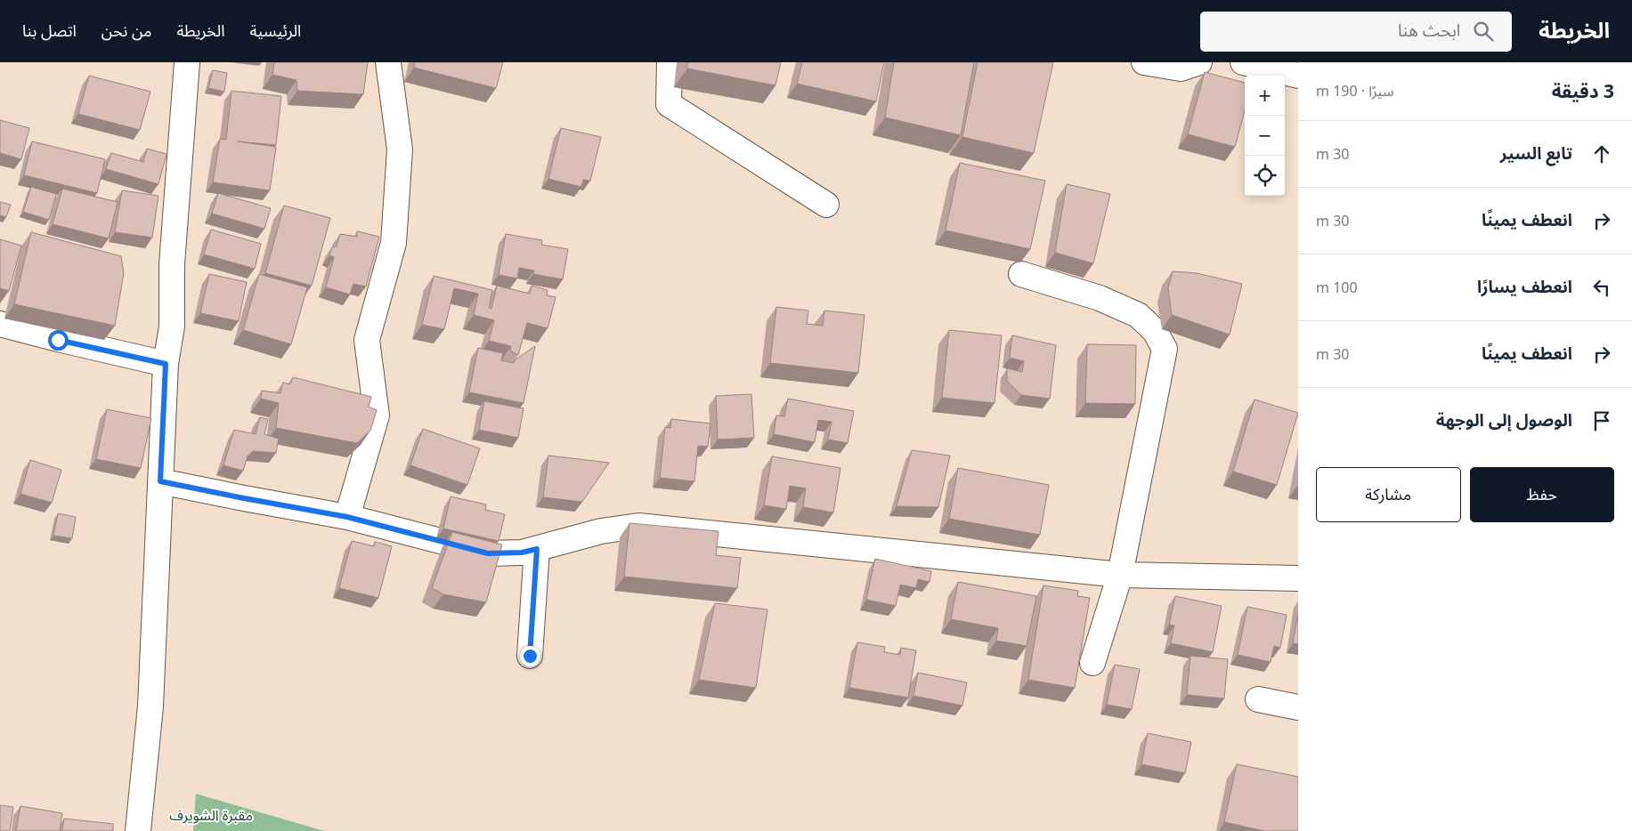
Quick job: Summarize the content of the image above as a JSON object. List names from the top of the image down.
{
  "parks": ["مقبرة الشويرف"],
  "page": {
    "header": "الخريطة",
    "search": "ابحث هنا",
    "nav": [
      "الرئيسية",
      "الخريطة",
      "من نحن",
      "اتصل بنا"
    ],
    "heading": ["3 دقيقة", "سيرًا · 190 m"],
    "map_buttons": ["+", "−"],
    "list": [
      ["تابع السير", "30 m"],
      ["انعطف يمينًا", "30 m"],
      ["انعطف يسارًا", "100 m"],
      ["انعطف يمينًا", "30 m"],
      "الوصول إلى الوجهة"
    ],
    "buttons": ["حفظ", "مشاركة"]
  }
}
